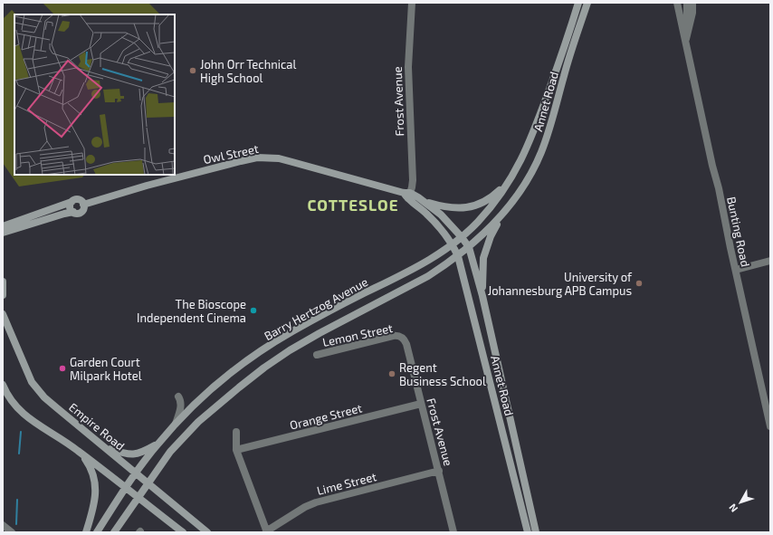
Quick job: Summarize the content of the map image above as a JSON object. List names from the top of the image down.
{
  "streets": {
    "main road": [
      "Annet Road",
      "Owl Street",
      "Barry Hertzog Avenue",
      "Empire Road"
    ],
    "street": [
      "Frost Avenue",
      "Bunting Road",
      "Lemon Street",
      "Orange Street",
      "Lime Street"
    ]
  },
  "crossings": [
    ["Frost Avenue", "Owl Street"],
    ["Frost Avenue", "Lemon Street"],
    ["Frost Avenue", "Orange Street"],
    ["Frost Avenue", "Lime Street"],
    ["Annet Road", "Owl Street"],
    ["Annet Road", "Barry Hertzog Avenue"],
    ["Owl Street", "Barry Hertzog Avenue"],
    ["Barry Hertzog Avenue", "Empire Road"]
  ],
  "districts": ["COTTESLOE"],
  "places": [
    "John Orr Technical High School",
    "University of Johannesburg APB Campus",
    "The Bioscope Independent Cinema",
    "Garden Court Milpark Hotel",
    "Regent Business School"
  ],
  "north": "bottom left"
}
